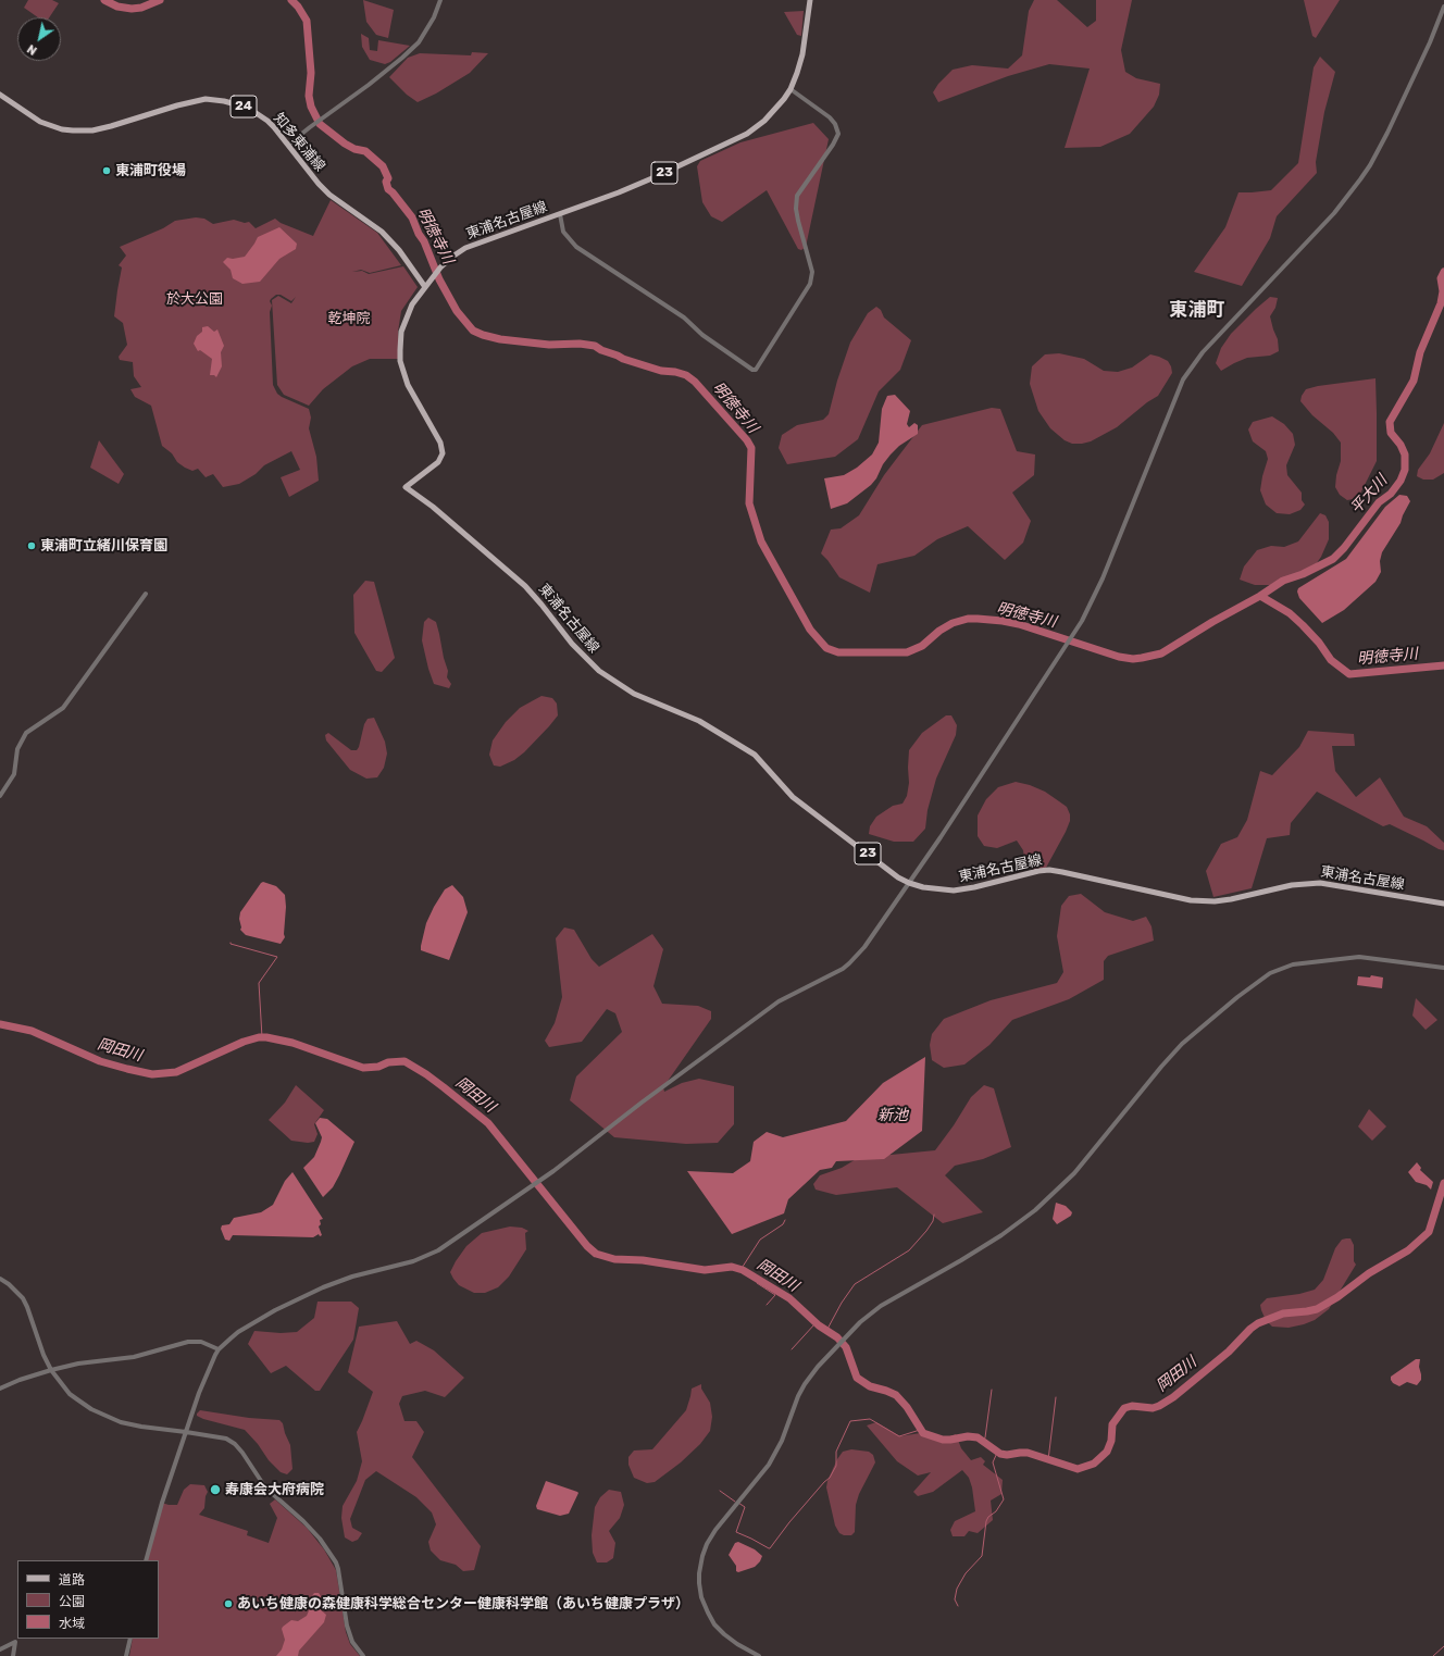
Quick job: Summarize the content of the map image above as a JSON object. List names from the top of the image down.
{
  "streets": {
    "main road": [
      "24",
      "知多東浦線",
      "23",
      "東浦名古屋線"
    ]
  },
  "crossings": [
    ["知多東浦線", "東浦名古屋線"]
  ],
  "districts": ["東浦町"],
  "water": [
    "明徳寺川",
    "平大川",
    "岡田川",
    "新池"
  ],
  "parks": ["於大公園", "乾坤院"],
  "places": [
    "東浦町役場",
    "東浦町立緒川保育園",
    "寿康会大府病院",
    "あいち健康の森健康科学総合センター健康科学館（あいち健康プラザ）"
  ],
  "legend": ["道路", "公園", "水域"],
  "north": "bottom left"
}
